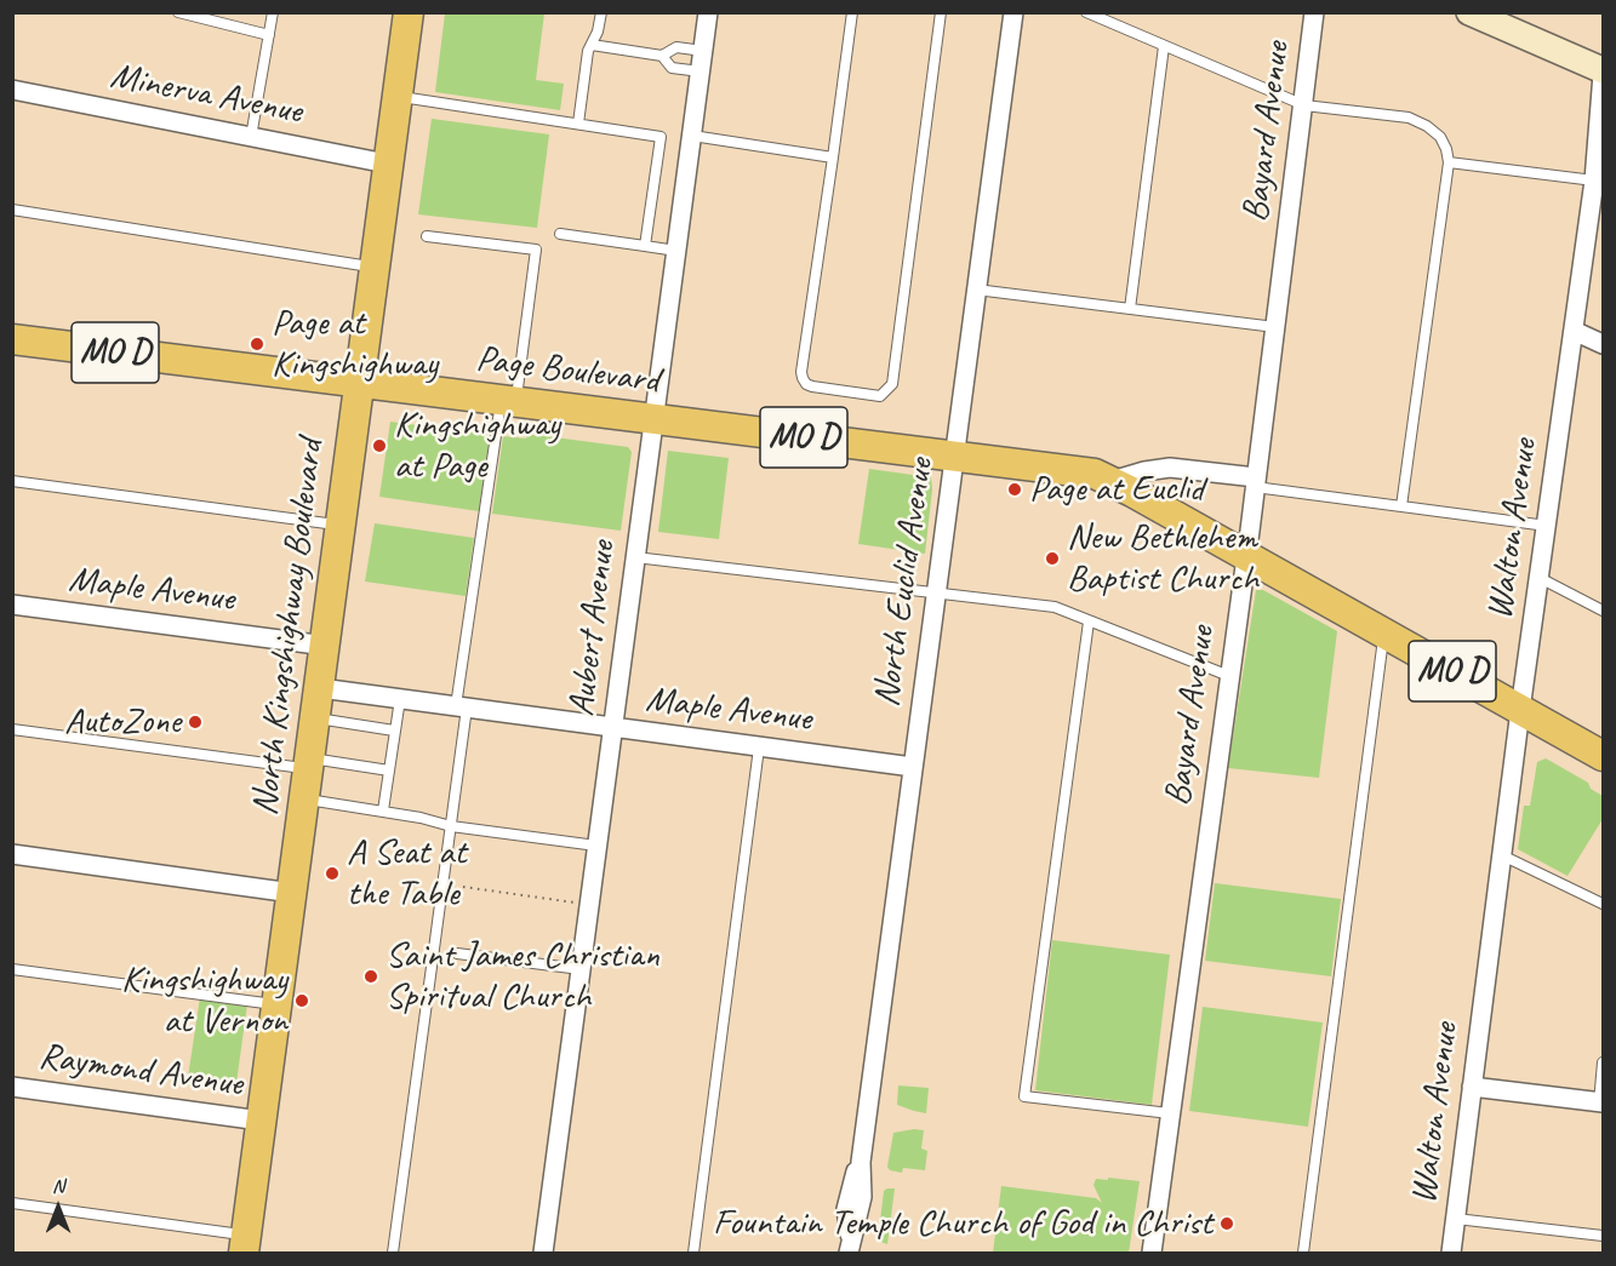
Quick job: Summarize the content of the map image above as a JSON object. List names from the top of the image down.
{
  "streets": {
    "main road": ["MO D", "Page Boulevard", "North Kingshighway Boulevard"],
    "street": [
      "Minerva Avenue",
      "Bayard Avenue",
      "Walton Avenue",
      "North Euclid Avenue",
      "Maple Avenue",
      "Aubert Avenue",
      "Raymond Avenue"
    ]
  },
  "crossings": [
    ["Minerva Avenue", "North Kingshighway Boulevard"],
    ["Bayard Avenue", "Page Boulevard"],
    ["Page Boulevard", "Walton Avenue"],
    ["Page Boulevard", "North Euclid Avenue"],
    ["Page Boulevard", "North Kingshighway Boulevard"],
    ["Page Boulevard", "Aubert Avenue"],
    ["North Euclid Avenue", "Maple Avenue"],
    ["Maple Avenue", "North Kingshighway Boulevard"],
    ["Maple Avenue", "Aubert Avenue"],
    ["North Kingshighway Boulevard", "Raymond Avenue"]
  ],
  "places": [
    "Page at Kingshighway",
    "Kingshighway at Page",
    "Page at Euclid",
    "New Bethlehem Baptist Church",
    "AutoZone",
    "A Seat at the Table",
    "Saint James Christian Spiritual Church",
    "Kingshighway at Vernon",
    "Fountain Temple Church of God in Christ"
  ],
  "north": "top"
}
